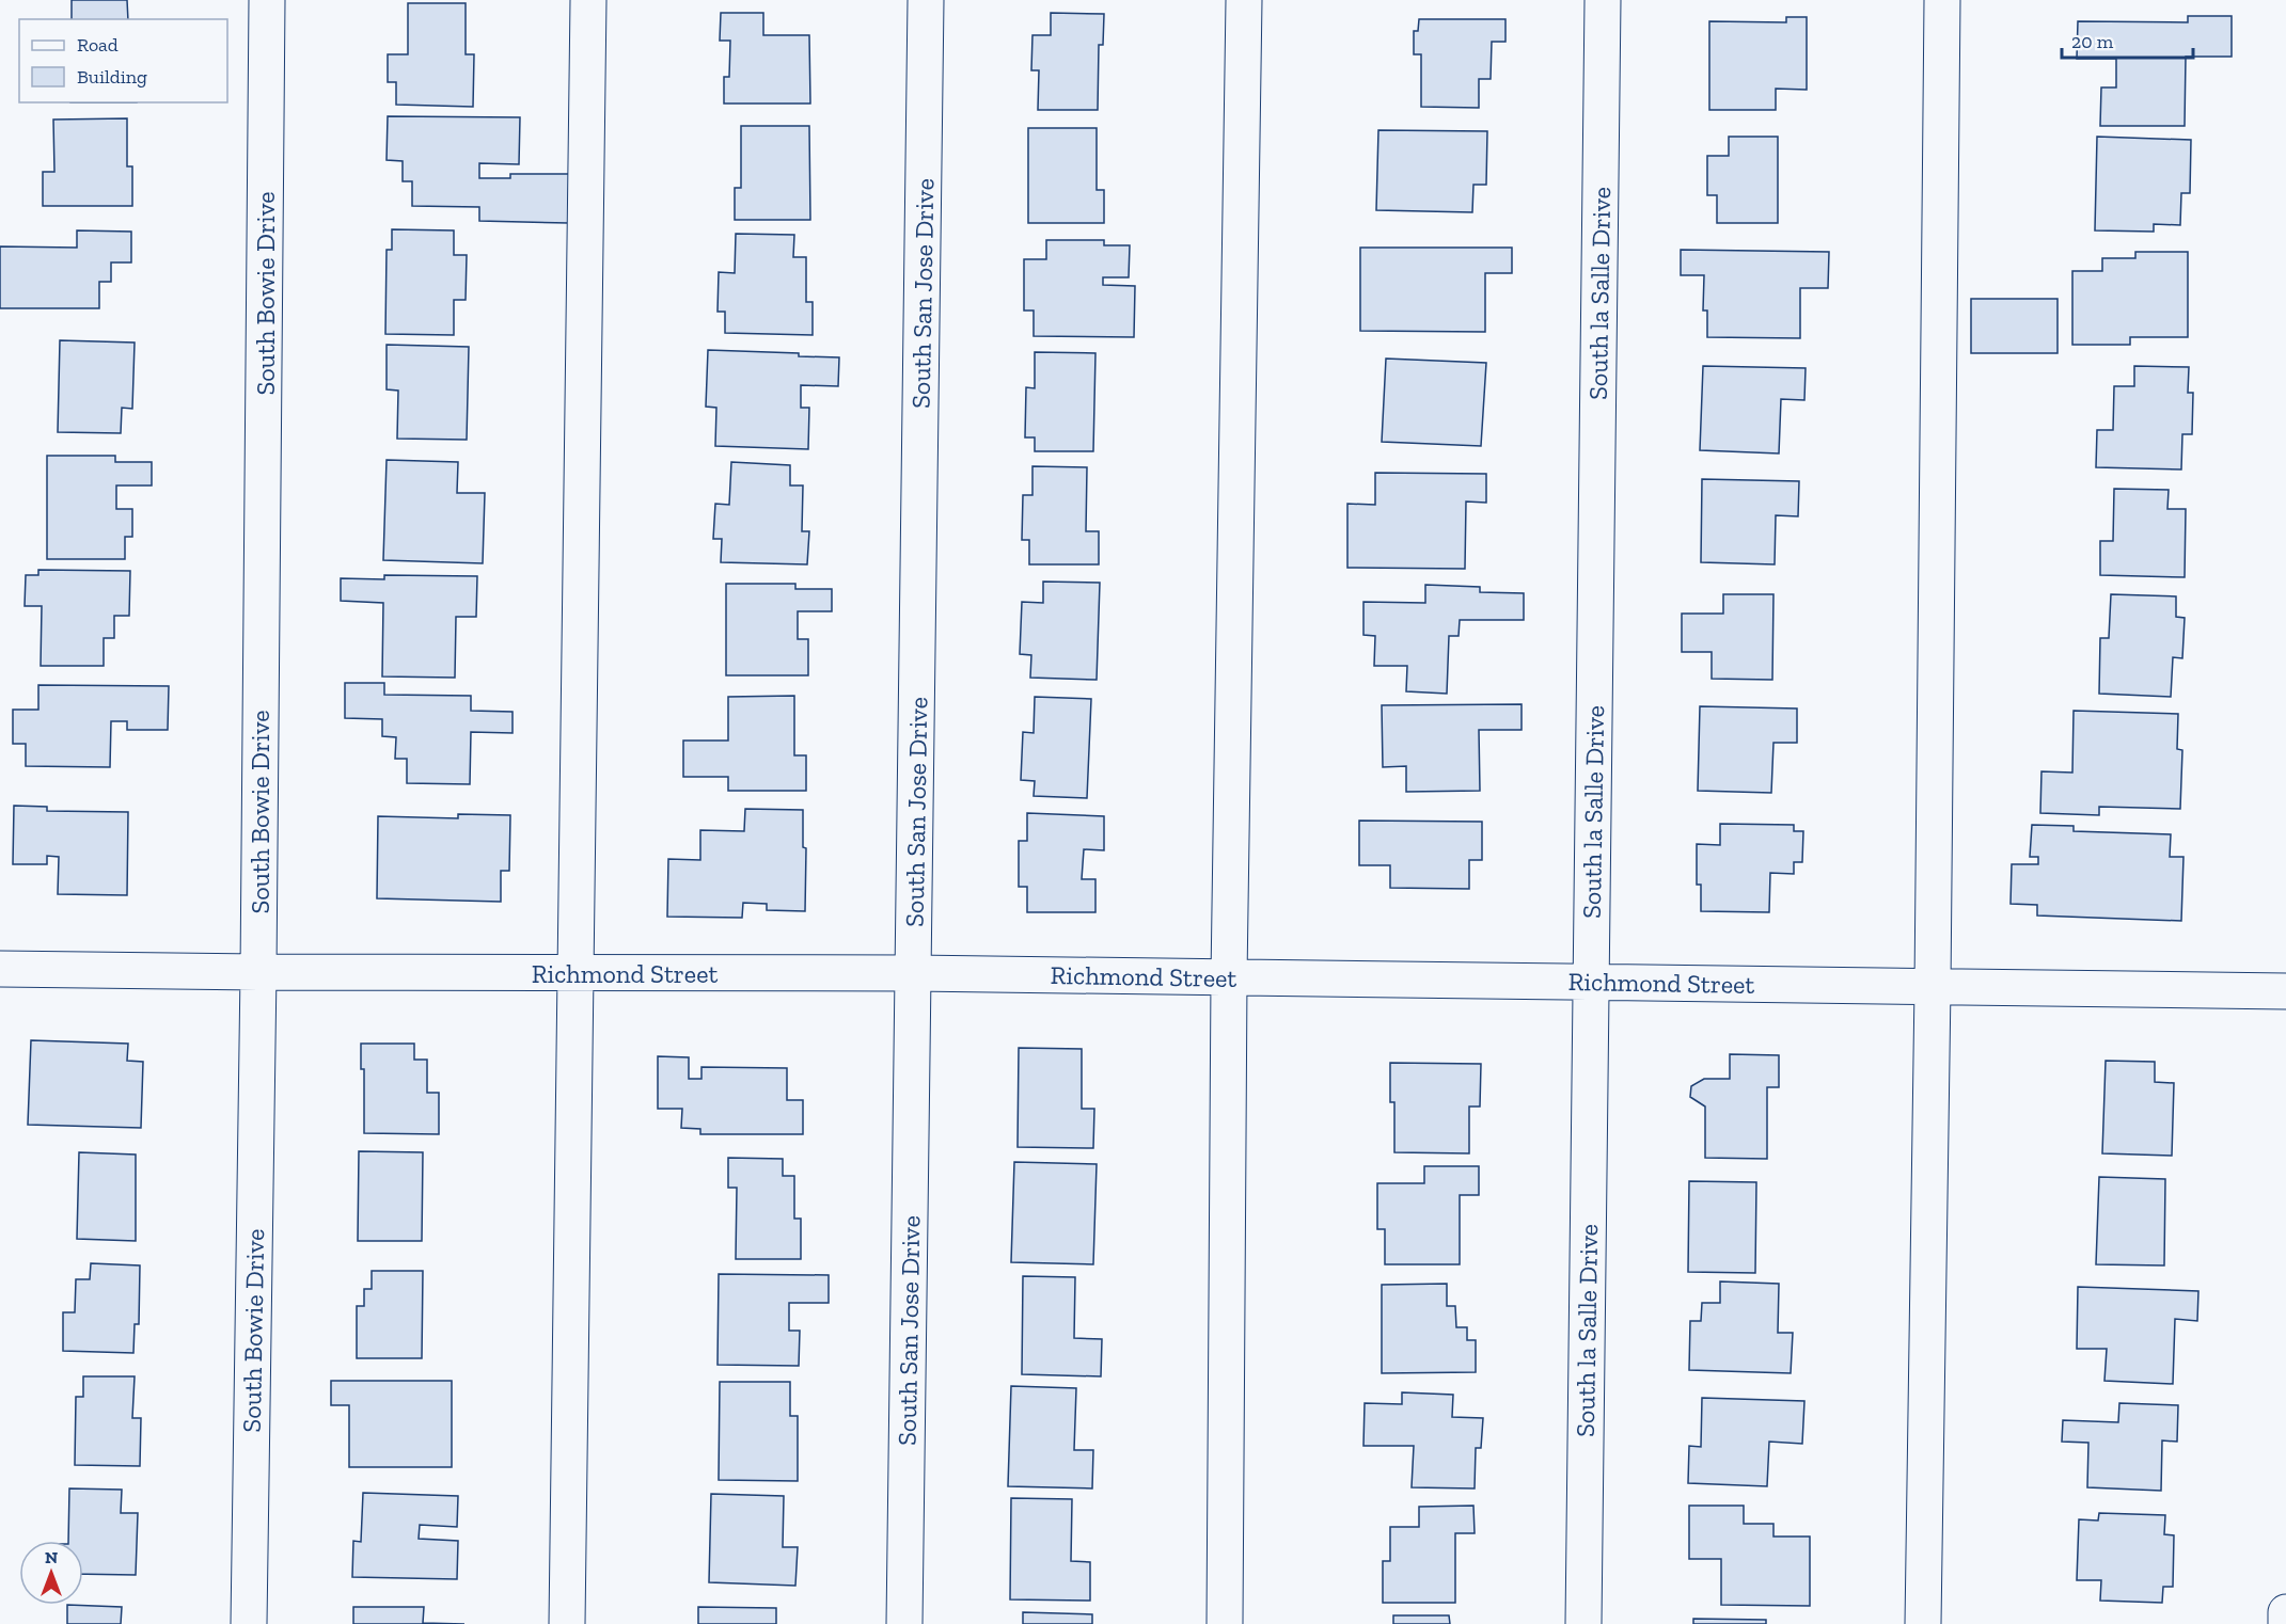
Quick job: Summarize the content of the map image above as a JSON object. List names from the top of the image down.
{
  "streets": {
    "street": [
      "South Bowie Drive",
      "South San Jose Drive",
      "South la Salle Drive",
      "Richmond Street"
    ]
  },
  "crossings": [
    ["South Bowie Drive", "Richmond Street"],
    ["South San Jose Drive", "Richmond Street"],
    ["South la Salle Drive", "Richmond Street"]
  ],
  "legend": ["Road", "Building"],
  "scale_bar": "20 m",
  "north": "top"
}
